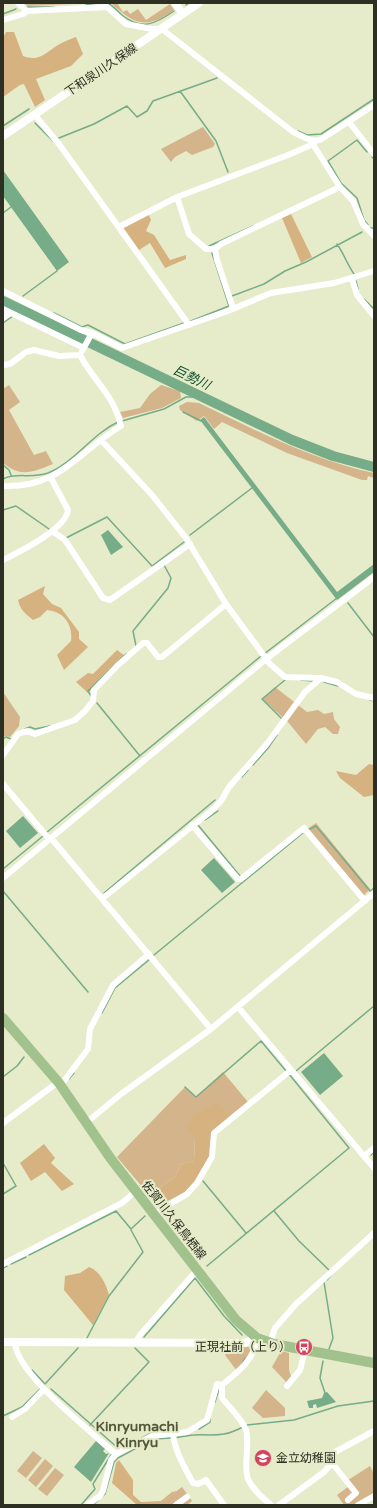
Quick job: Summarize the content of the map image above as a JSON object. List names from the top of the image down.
{
  "streets": {
    "main road": ["佐賀川久保鳥栖線"],
    "street": ["下和泉川久保線"]
  },
  "districts": ["Kinryumachi Kinryu"],
  "water": ["巨勢川"],
  "places": {
    "bus stop": ["正現社前（上り）"],
    "school or university": ["金立幼稚園"]
  }
}
